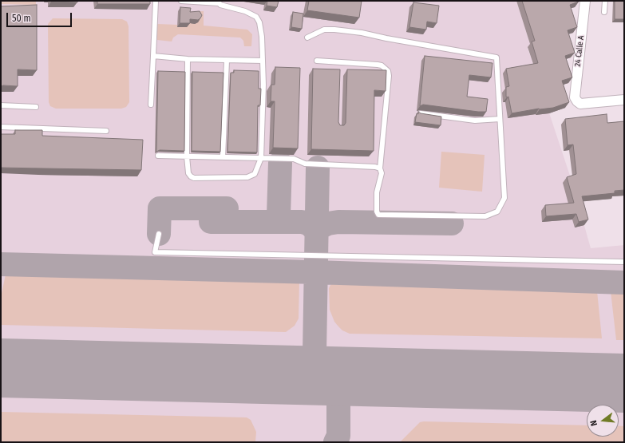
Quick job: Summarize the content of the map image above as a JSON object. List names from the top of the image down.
{
  "streets": {
    "street": ["24 Calle A"]
  },
  "scale_bar": "50 m",
  "north": "left"
}
